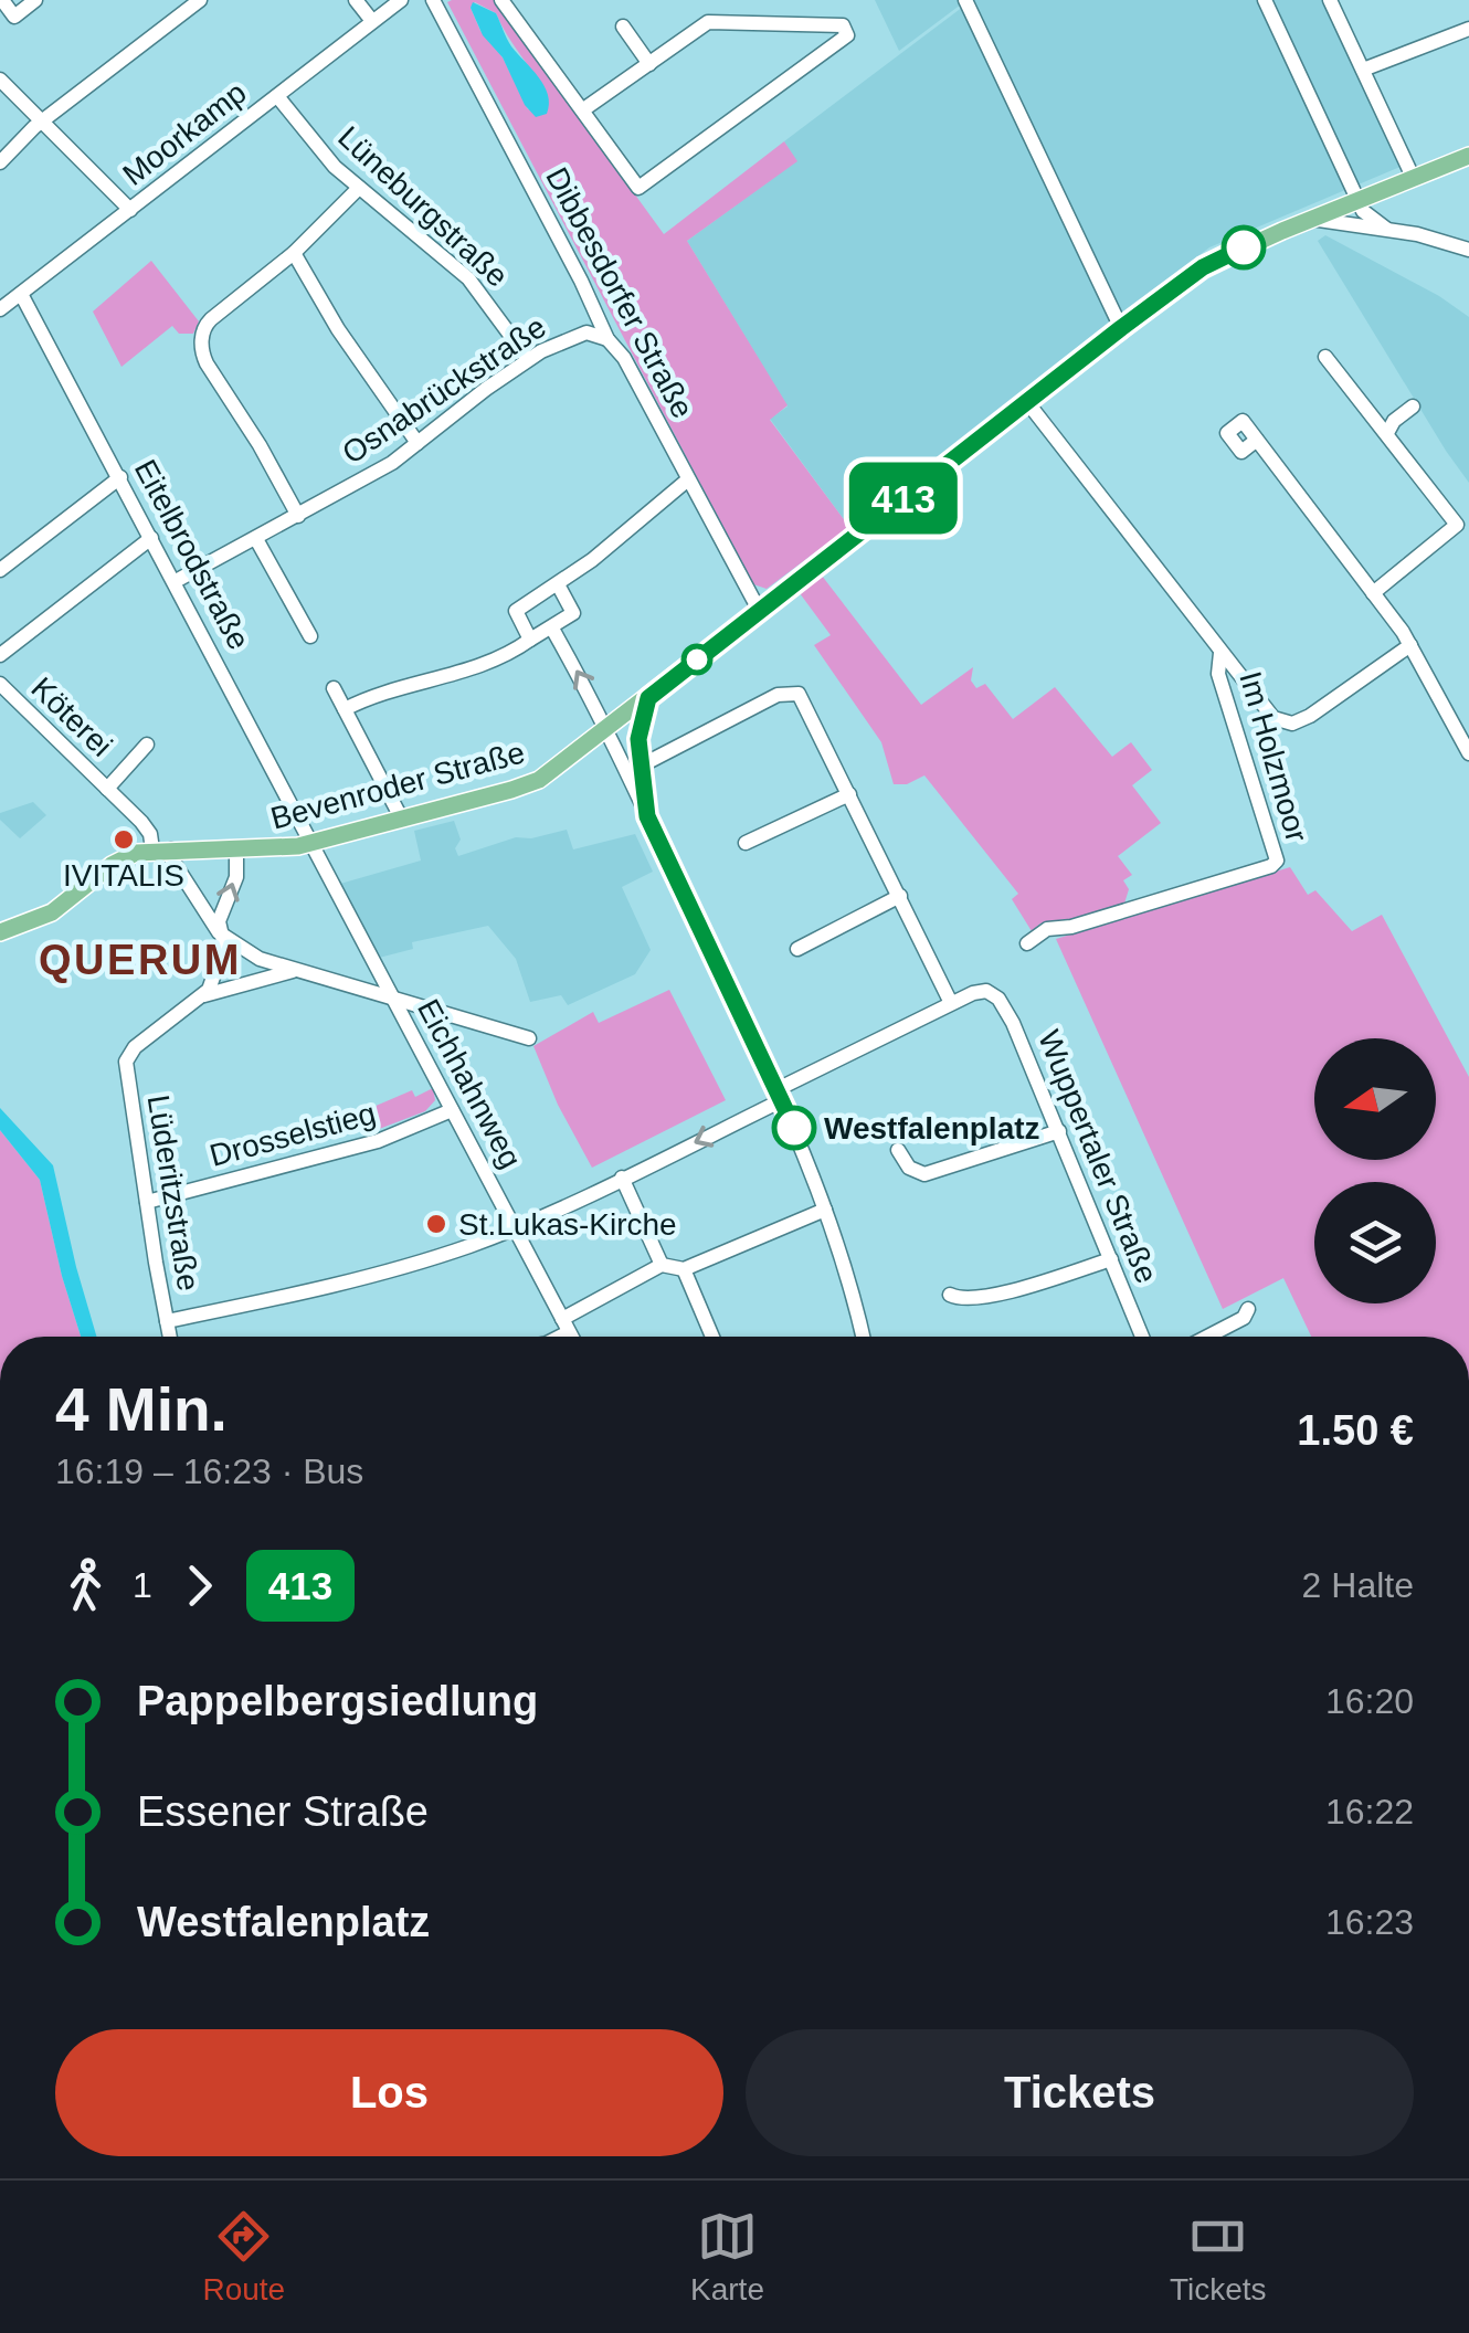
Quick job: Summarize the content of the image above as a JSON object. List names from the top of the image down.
{
  "streets": {
    "main road": ["Bevenroder Straße"],
    "street": [
      "Moorkamp",
      "Lüneburgstraße",
      "Dibbesdorfer Straße",
      "Osnabrückstraße",
      "Eitelbrodstraße",
      "Köterei",
      "Im Holzmoor",
      "Eichhahnweg",
      "Drosselstieg",
      "Wuppertaler Straße",
      "Lüderitzstraße"
    ]
  },
  "crossings": [
    ["Moorkamp", "Lüneburgstraße"],
    ["Moorkamp", "Eitelbrodstraße"],
    ["Lüneburgstraße", "Osnabrückstraße"],
    ["Dibbesdorfer Straße", "Osnabrückstraße"],
    ["Dibbesdorfer Straße", "Bevenroder Straße"],
    ["Osnabrückstraße", "Eitelbrodstraße"],
    ["Eitelbrodstraße", "Bevenroder Straße"],
    ["Eitelbrodstraße", "Eichhahnweg"],
    ["Köterei", "Bevenroder Straße"],
    ["Im Holzmoor", "Bevenroder Straße"],
    ["Bevenroder Straße", "Eichhahnweg"],
    ["Eichhahnweg", "Drosselstieg"],
    ["Drosselstieg", "Lüderitzstraße"]
  ],
  "districts": ["QUERUM"],
  "places": ["IVITALIS", "Westfalenplatz", "St.Lukas-Kirche"],
  "lines": ["bus line 413"],
  "north": "left",
  "page": {
    "on_map": "413",
    "heading": ["4 Min.", "16:19 – 16:23 · Bus", "1.50 €"],
    "legs": ["1", "413", "2 Halte"],
    "list": [
      {
        "name": "Pappelbergsiedlung",
        "value": "16:20"
      },
      {
        "name": "Essener Straße",
        "value": "16:22"
      },
      {
        "name": "Westfalenplatz",
        "value": "16:23"
      }
    ],
    "buttons": ["Los", "Tickets"],
    "tabs": ["Route", "Karte", "Tickets"]
  }
}
